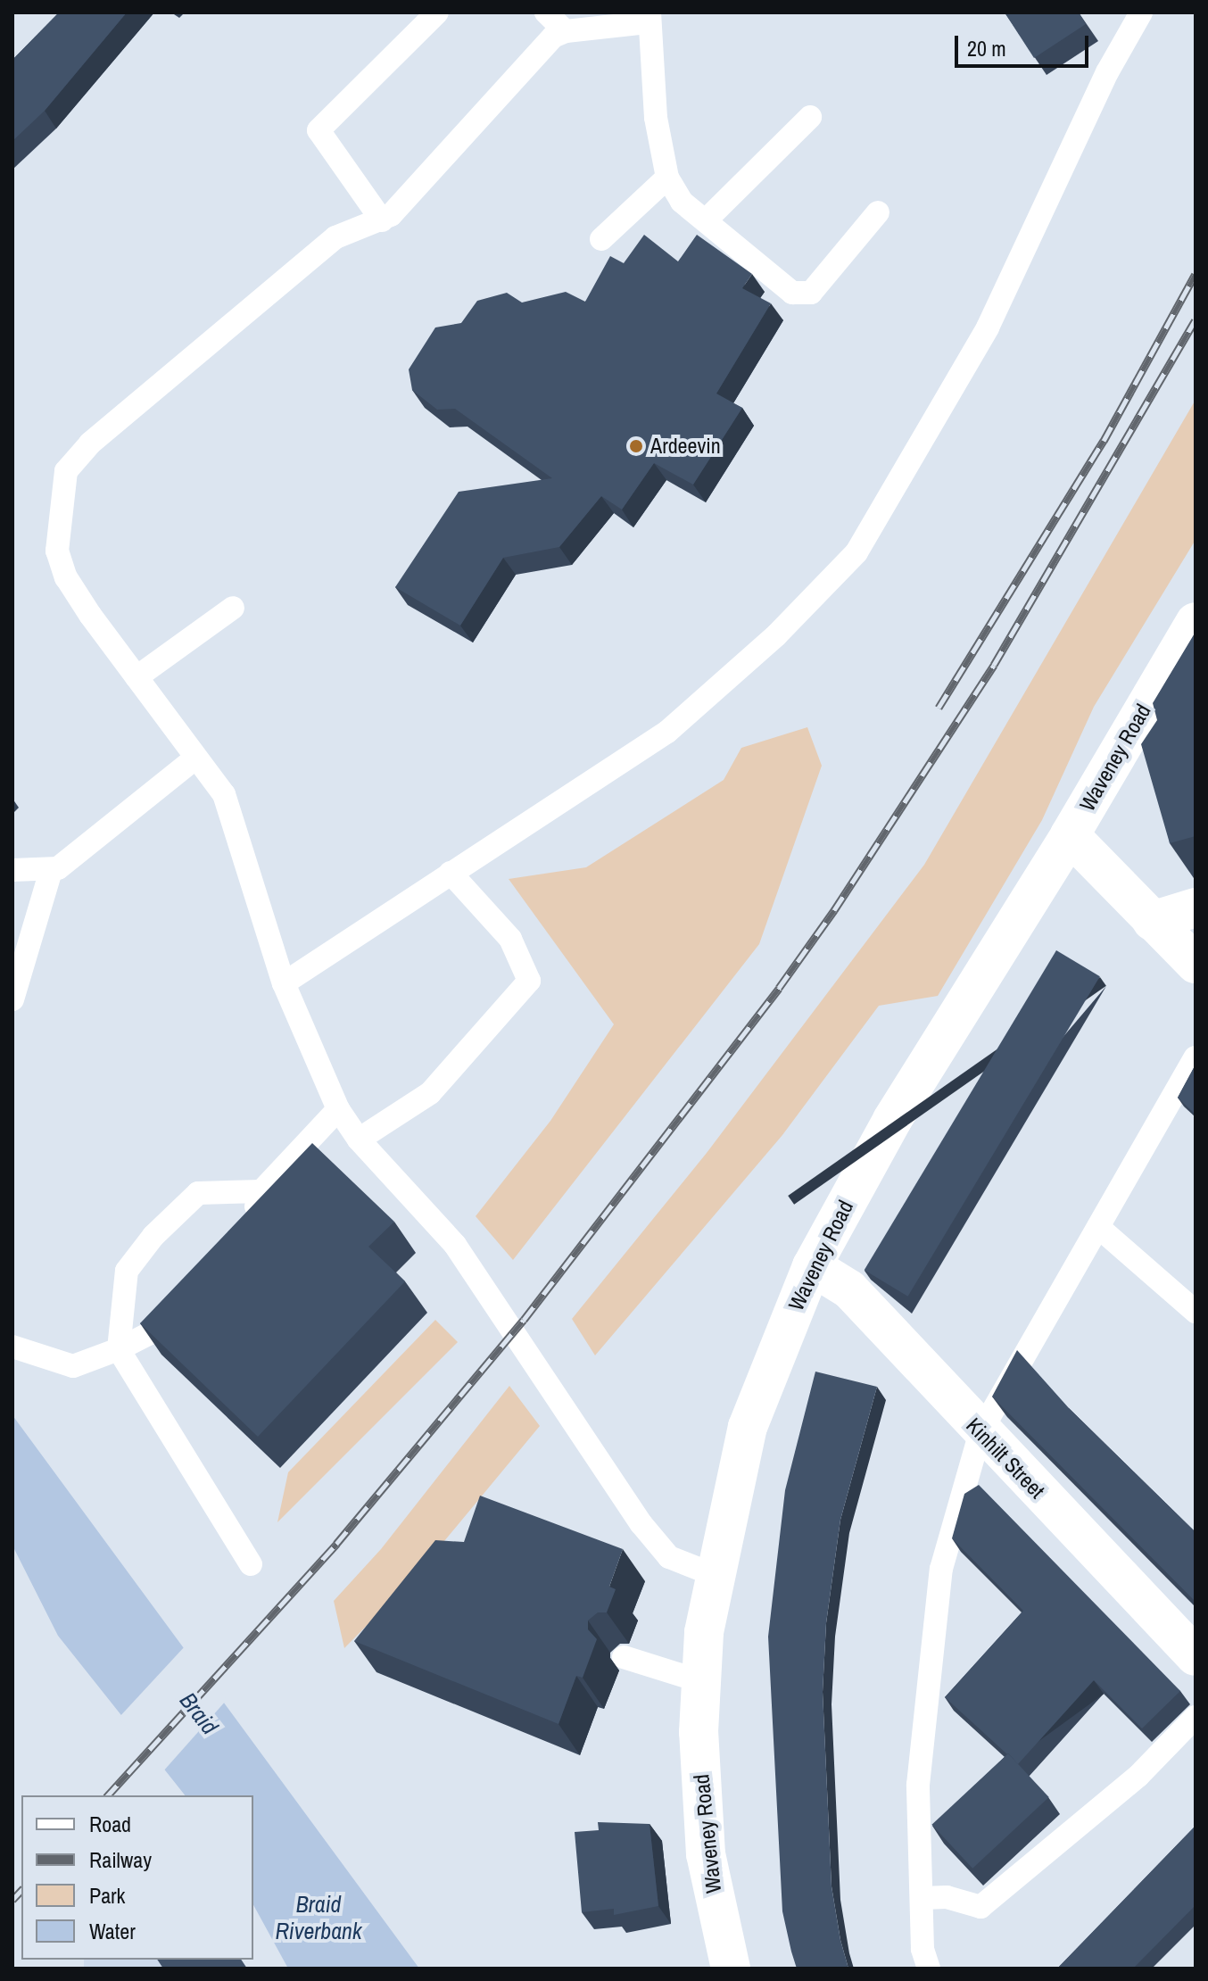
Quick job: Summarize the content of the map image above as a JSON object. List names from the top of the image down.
{
  "streets": {
    "main road": ["Waveney Road", "Kinhilt Street"]
  },
  "crossings": [
    ["Waveney Road", "Kinhilt Street"]
  ],
  "water": ["Braid", "Braid Riverbank"],
  "places": ["Ardeevin"],
  "legend": [
    "Road",
    "Railway",
    "Park",
    "Water"
  ],
  "scale_bar": "20 m"
}
